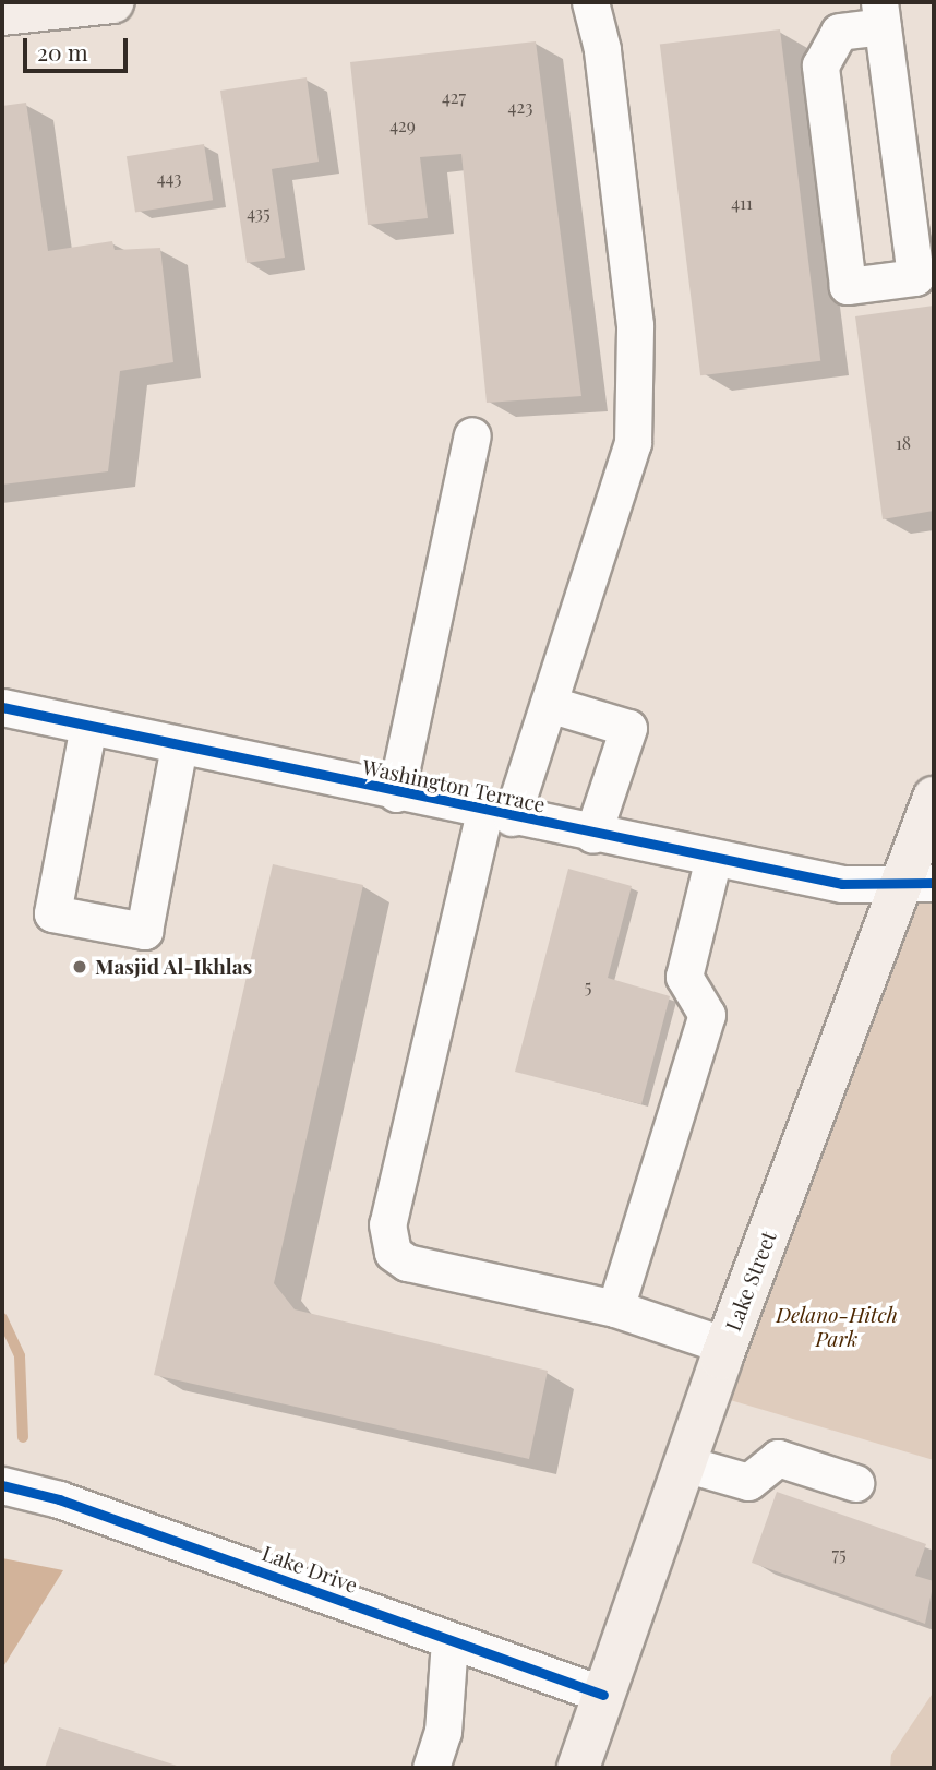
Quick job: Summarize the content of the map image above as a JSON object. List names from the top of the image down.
{
  "streets": {
    "main road": ["Lake Street"],
    "street": ["Washington Terrace", "Lake Drive"]
  },
  "crossings": [
    ["Washington Terrace", "Lake Street"],
    ["Lake Street", "Lake Drive"]
  ],
  "parks": ["Delano-Hitch Park"],
  "places": ["Masjid Al-Ikhlas"],
  "house_numbers": [
    "427",
    "423",
    "429",
    "443",
    "411",
    "435",
    "18",
    "5",
    "75"
  ],
  "scale_bar": "20 m"
}
